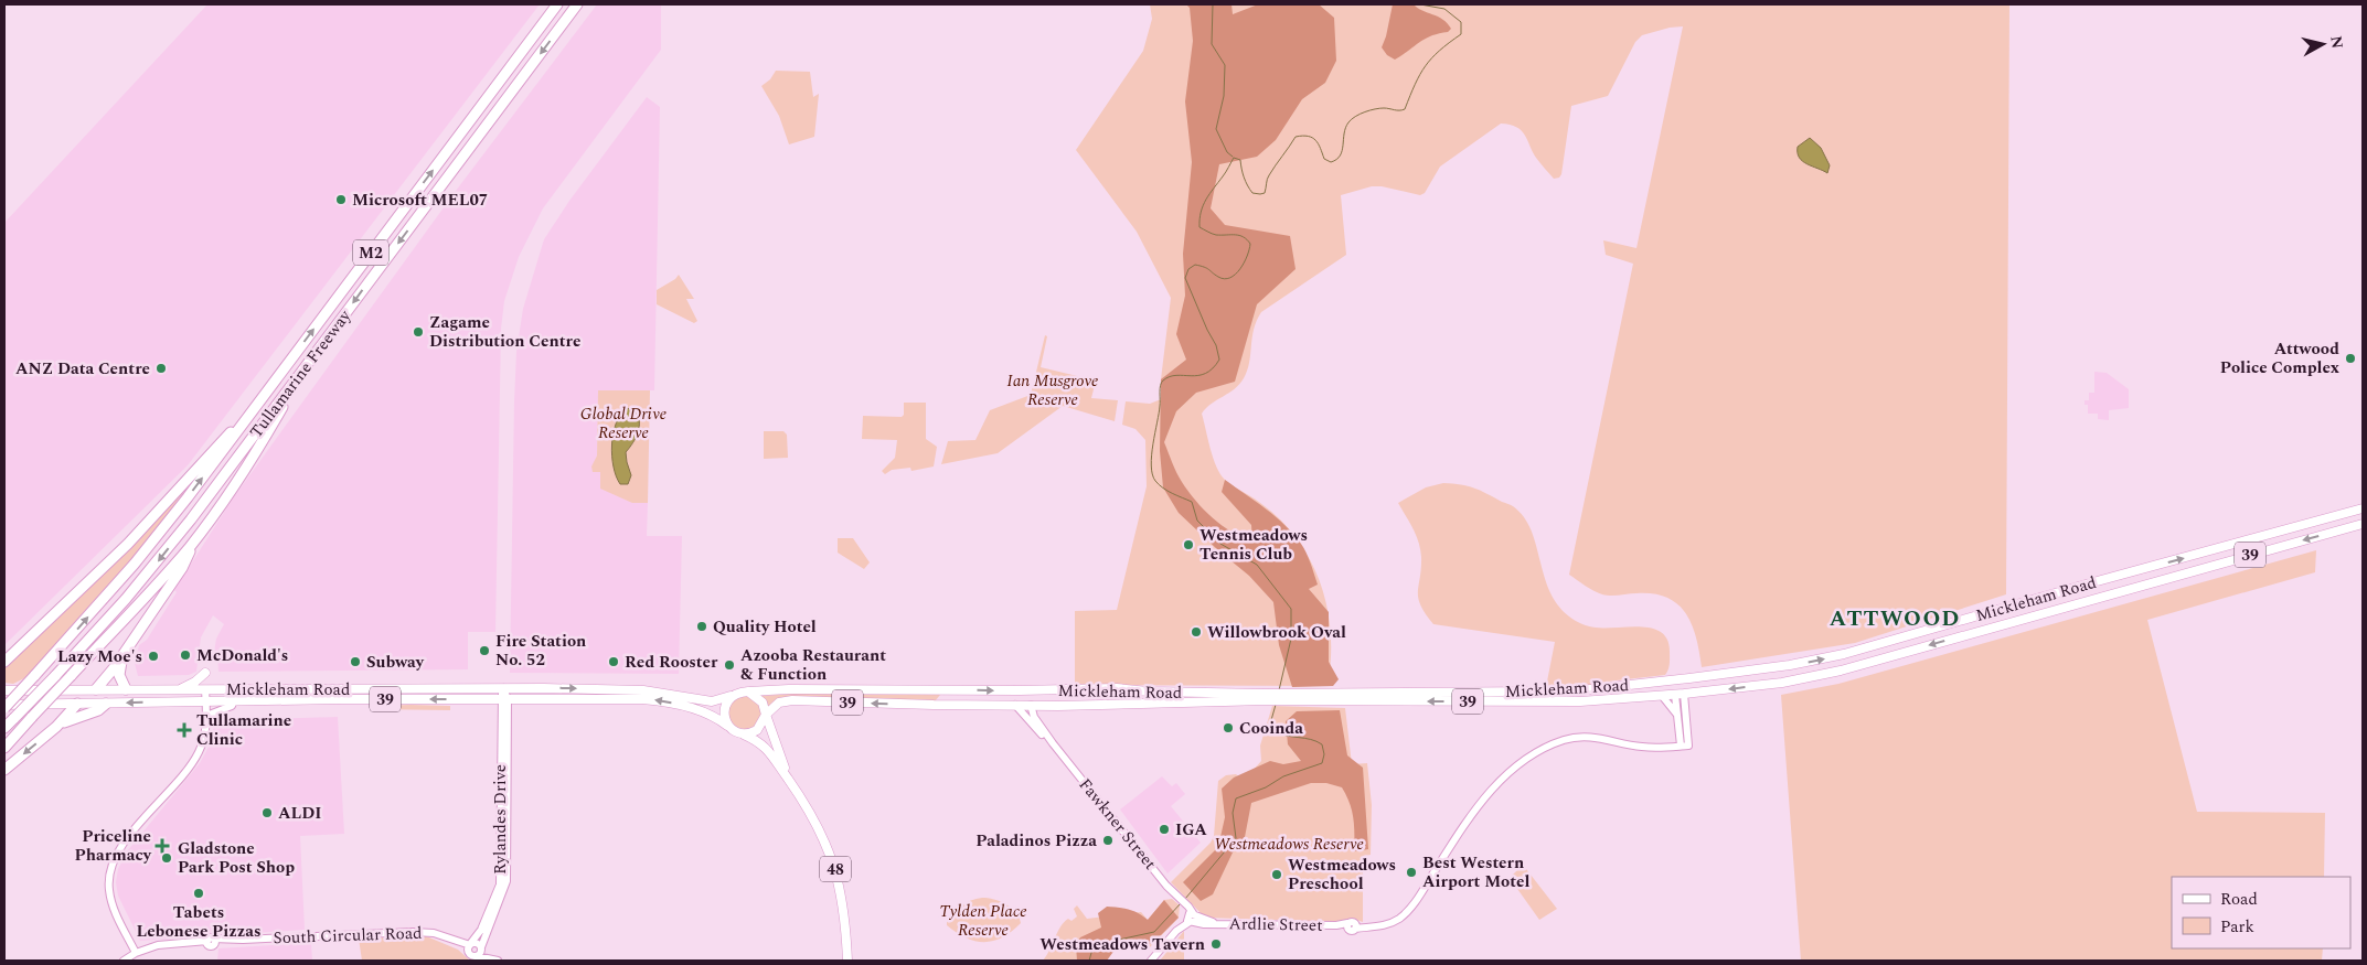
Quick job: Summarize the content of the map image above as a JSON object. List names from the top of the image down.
{
  "streets": {
    "highway": ["M2", "Tullamarine Freeway"],
    "main road": ["39", "Mickleham Road", "48"],
    "street": [
      "Rylandes Drive",
      "Fawkner Street",
      "Ardlie Street",
      "South Circular Road"
    ]
  },
  "crossings": [
    ["Tullamarine Freeway", "Mickleham Road"],
    ["39", "Mickleham Road"],
    ["39", "48"],
    ["Mickleham Road", "Rylandes Drive"],
    ["Mickleham Road", "Fawkner Street"],
    ["Mickleham Road", "48"],
    ["Rylandes Drive", "South Circular Road"],
    ["Fawkner Street", "Ardlie Street"]
  ],
  "districts": ["ATTWOOD"],
  "parks": [
    "Ian Musgrove Reserve",
    "Global Drive Reserve",
    "Westmeadows Reserve",
    "Tylden Place Reserve"
  ],
  "places": {
    "other": [
      "Microsoft MEL07",
      "Zagame Distribution Centre",
      "Attwood Police Complex",
      "ANZ Data Centre",
      "Westmeadows Tennis Club",
      "Quality Hotel",
      "Willowbrook Oval",
      "Fire Station No. 52",
      "McDonald's",
      "Lazy Moe's",
      "Subway",
      "Red Rooster",
      "Azooba Restaurant & Function",
      "Cooinda",
      "ALDI",
      "IGA",
      "Paladinos Pizza",
      "Gladstone Park Post Shop",
      "Best Western Airport Motel",
      "Westmeadows Preschool",
      "Tabets Lebonese Pizzas",
      "Westmeadows Tavern"
    ],
    "health": ["Tullamarine Clinic", "Priceline Pharmacy"]
  },
  "legend": ["Road", "Park"],
  "north": "right"
}
